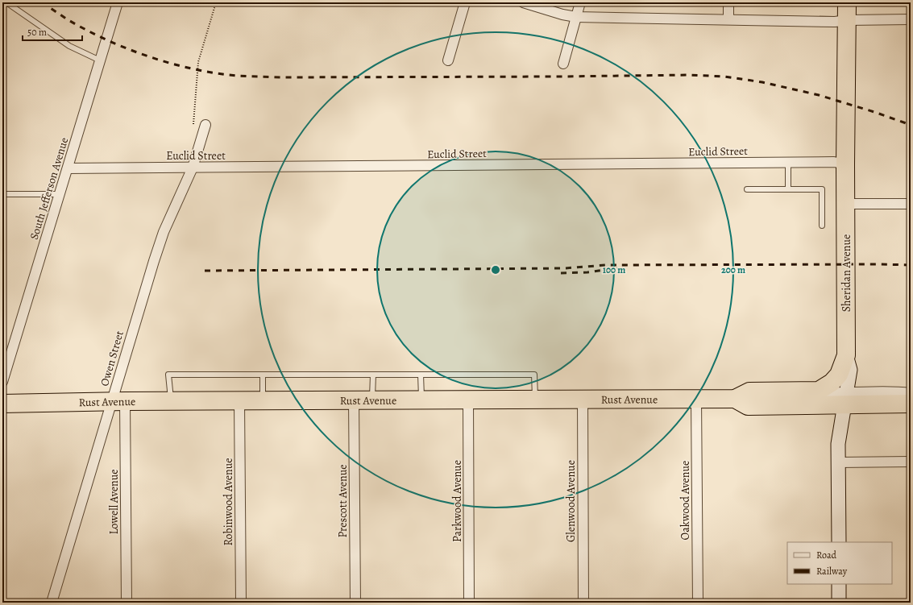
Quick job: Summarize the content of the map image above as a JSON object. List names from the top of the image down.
{
  "streets": {
    "highway": ["Sheridan Avenue", "Rust Avenue"],
    "street": [
      "Euclid Street",
      "South Jefferson Avenue",
      "Owen Street",
      "Oakwood Avenue",
      "Prescott Avenue",
      "Parkwood Avenue",
      "Glenwood Avenue",
      "Lowell Avenue",
      "Robinwood Avenue"
    ]
  },
  "crossings": [
    ["Euclid Street", "South Jefferson Avenue"],
    ["Euclid Street", "Sheridan Avenue"],
    ["Euclid Street", "Owen Street"],
    ["Sheridan Avenue", "Rust Avenue"],
    ["Owen Street", "Rust Avenue"],
    ["Owen Street", "Lowell Avenue"],
    ["Rust Avenue", "Oakwood Avenue"],
    ["Rust Avenue", "Prescott Avenue"],
    ["Rust Avenue", "Parkwood Avenue"],
    ["Rust Avenue", "Glenwood Avenue"],
    ["Rust Avenue", "Lowell Avenue"],
    ["Rust Avenue", "Robinwood Avenue"]
  ],
  "legend": ["Road", "Railway"],
  "scale_bar": "50 m",
  "rings": ["100 m", "200 m"]
}
